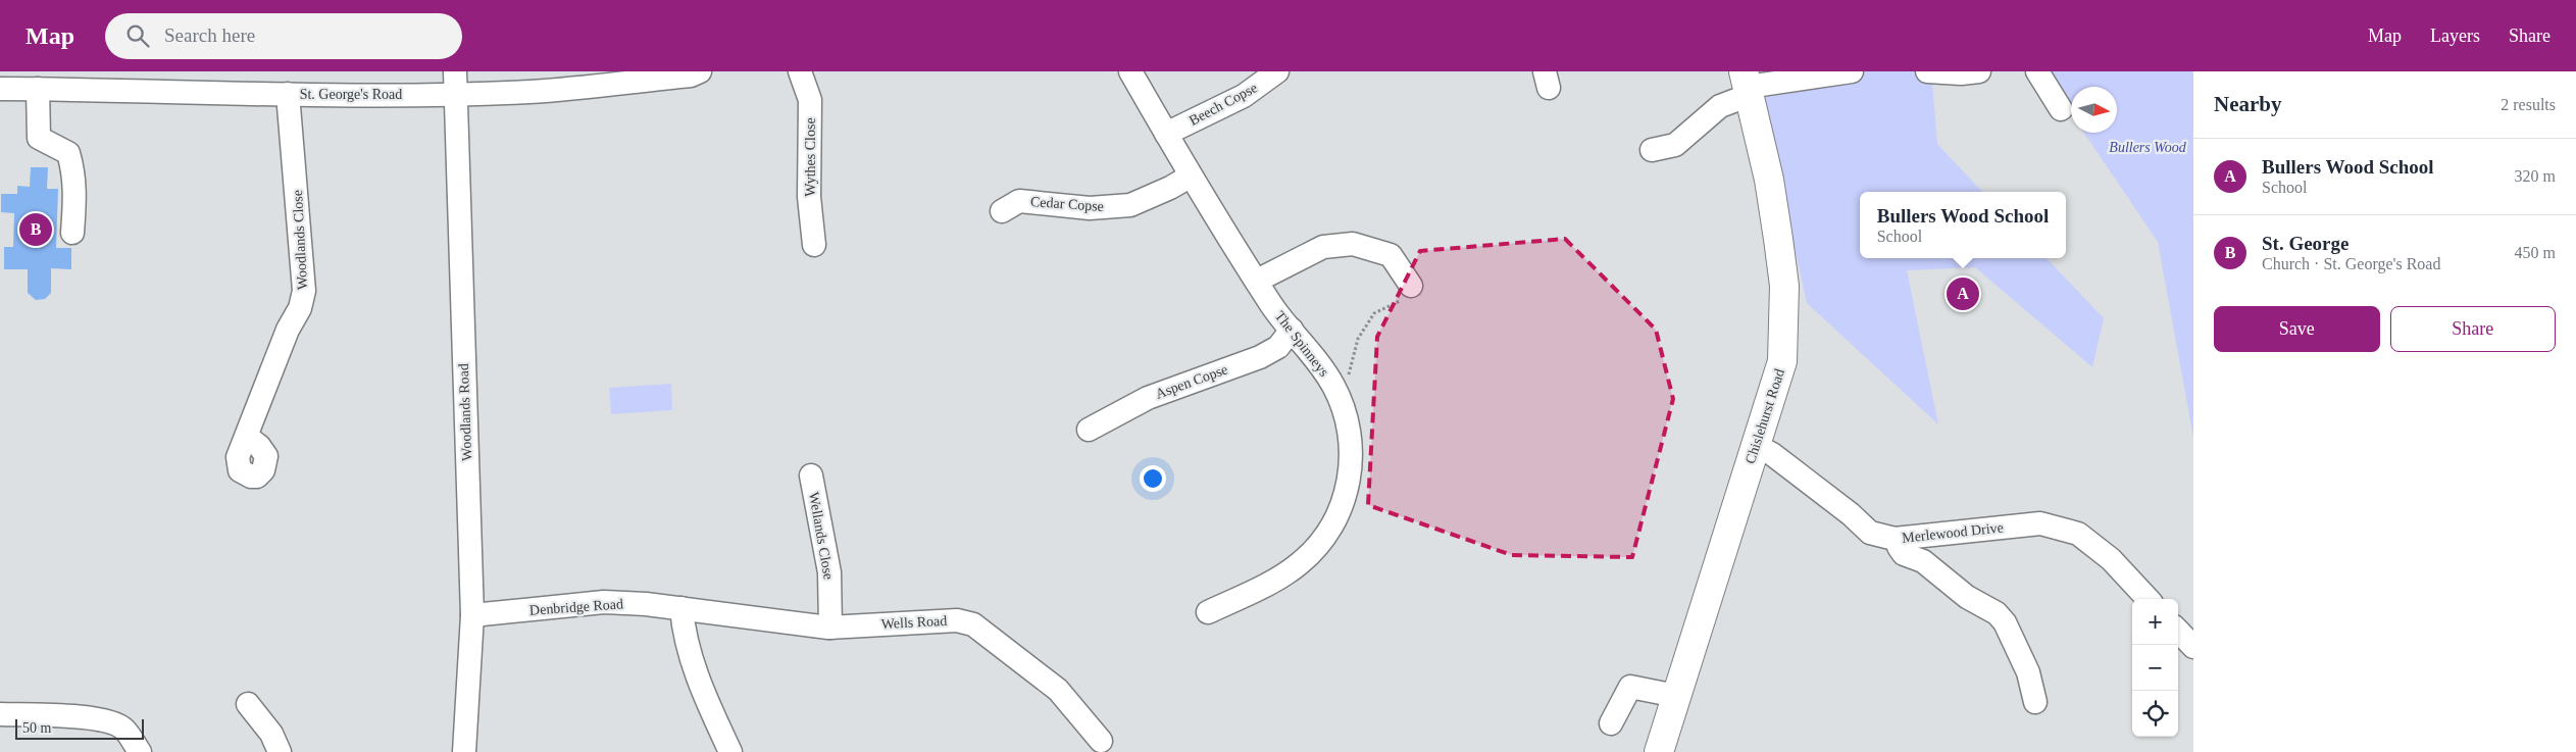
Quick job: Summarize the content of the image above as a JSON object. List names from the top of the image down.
{
  "streets": {
    "main road": ["Chislehurst Road"],
    "street": [
      "St. George's Road",
      "Beech Copse",
      "Wythes Close",
      "Cedar Copse",
      "Woodlands Close",
      "The Spinneys",
      "Aspen Copse",
      "Woodlands Road",
      "Merlewood Drive",
      "Wellands Close",
      "Denbridge Road",
      "Wells Road"
    ]
  },
  "crossings": [
    ["St. George's Road", "Woodlands Close"],
    ["St. George's Road", "Woodlands Road"],
    ["Beech Copse", "The Spinneys"],
    ["Cedar Copse", "The Spinneys"],
    ["The Spinneys", "Aspen Copse"],
    ["Woodlands Road", "Denbridge Road"],
    ["Chislehurst Road", "Merlewood Drive"],
    ["Wellands Close", "Wells Road"],
    ["Denbridge Road", "Wells Road"]
  ],
  "parks": ["Bullers Wood"],
  "scale_bar": "50 m",
  "north": "right",
  "page": {
    "header": "Map",
    "search": "Search here",
    "nav": ["Map", "Layers", "Share"],
    "heading": ["Nearby", "2 results"],
    "list": [
      {
        "mark": "A",
        "name": "Bullers Wood School",
        "note": "School",
        "value": "320 m"
      },
      {
        "mark": "B",
        "name": "St. George",
        "note": "Church · St. George's Road",
        "value": "450 m"
      }
    ],
    "popup": ["Bullers Wood School", "School"],
    "pins": ["B", "A"],
    "buttons": ["Save", "Share"],
    "map_buttons": ["+", "−"],
    "scale": "50 m"
  }
}
